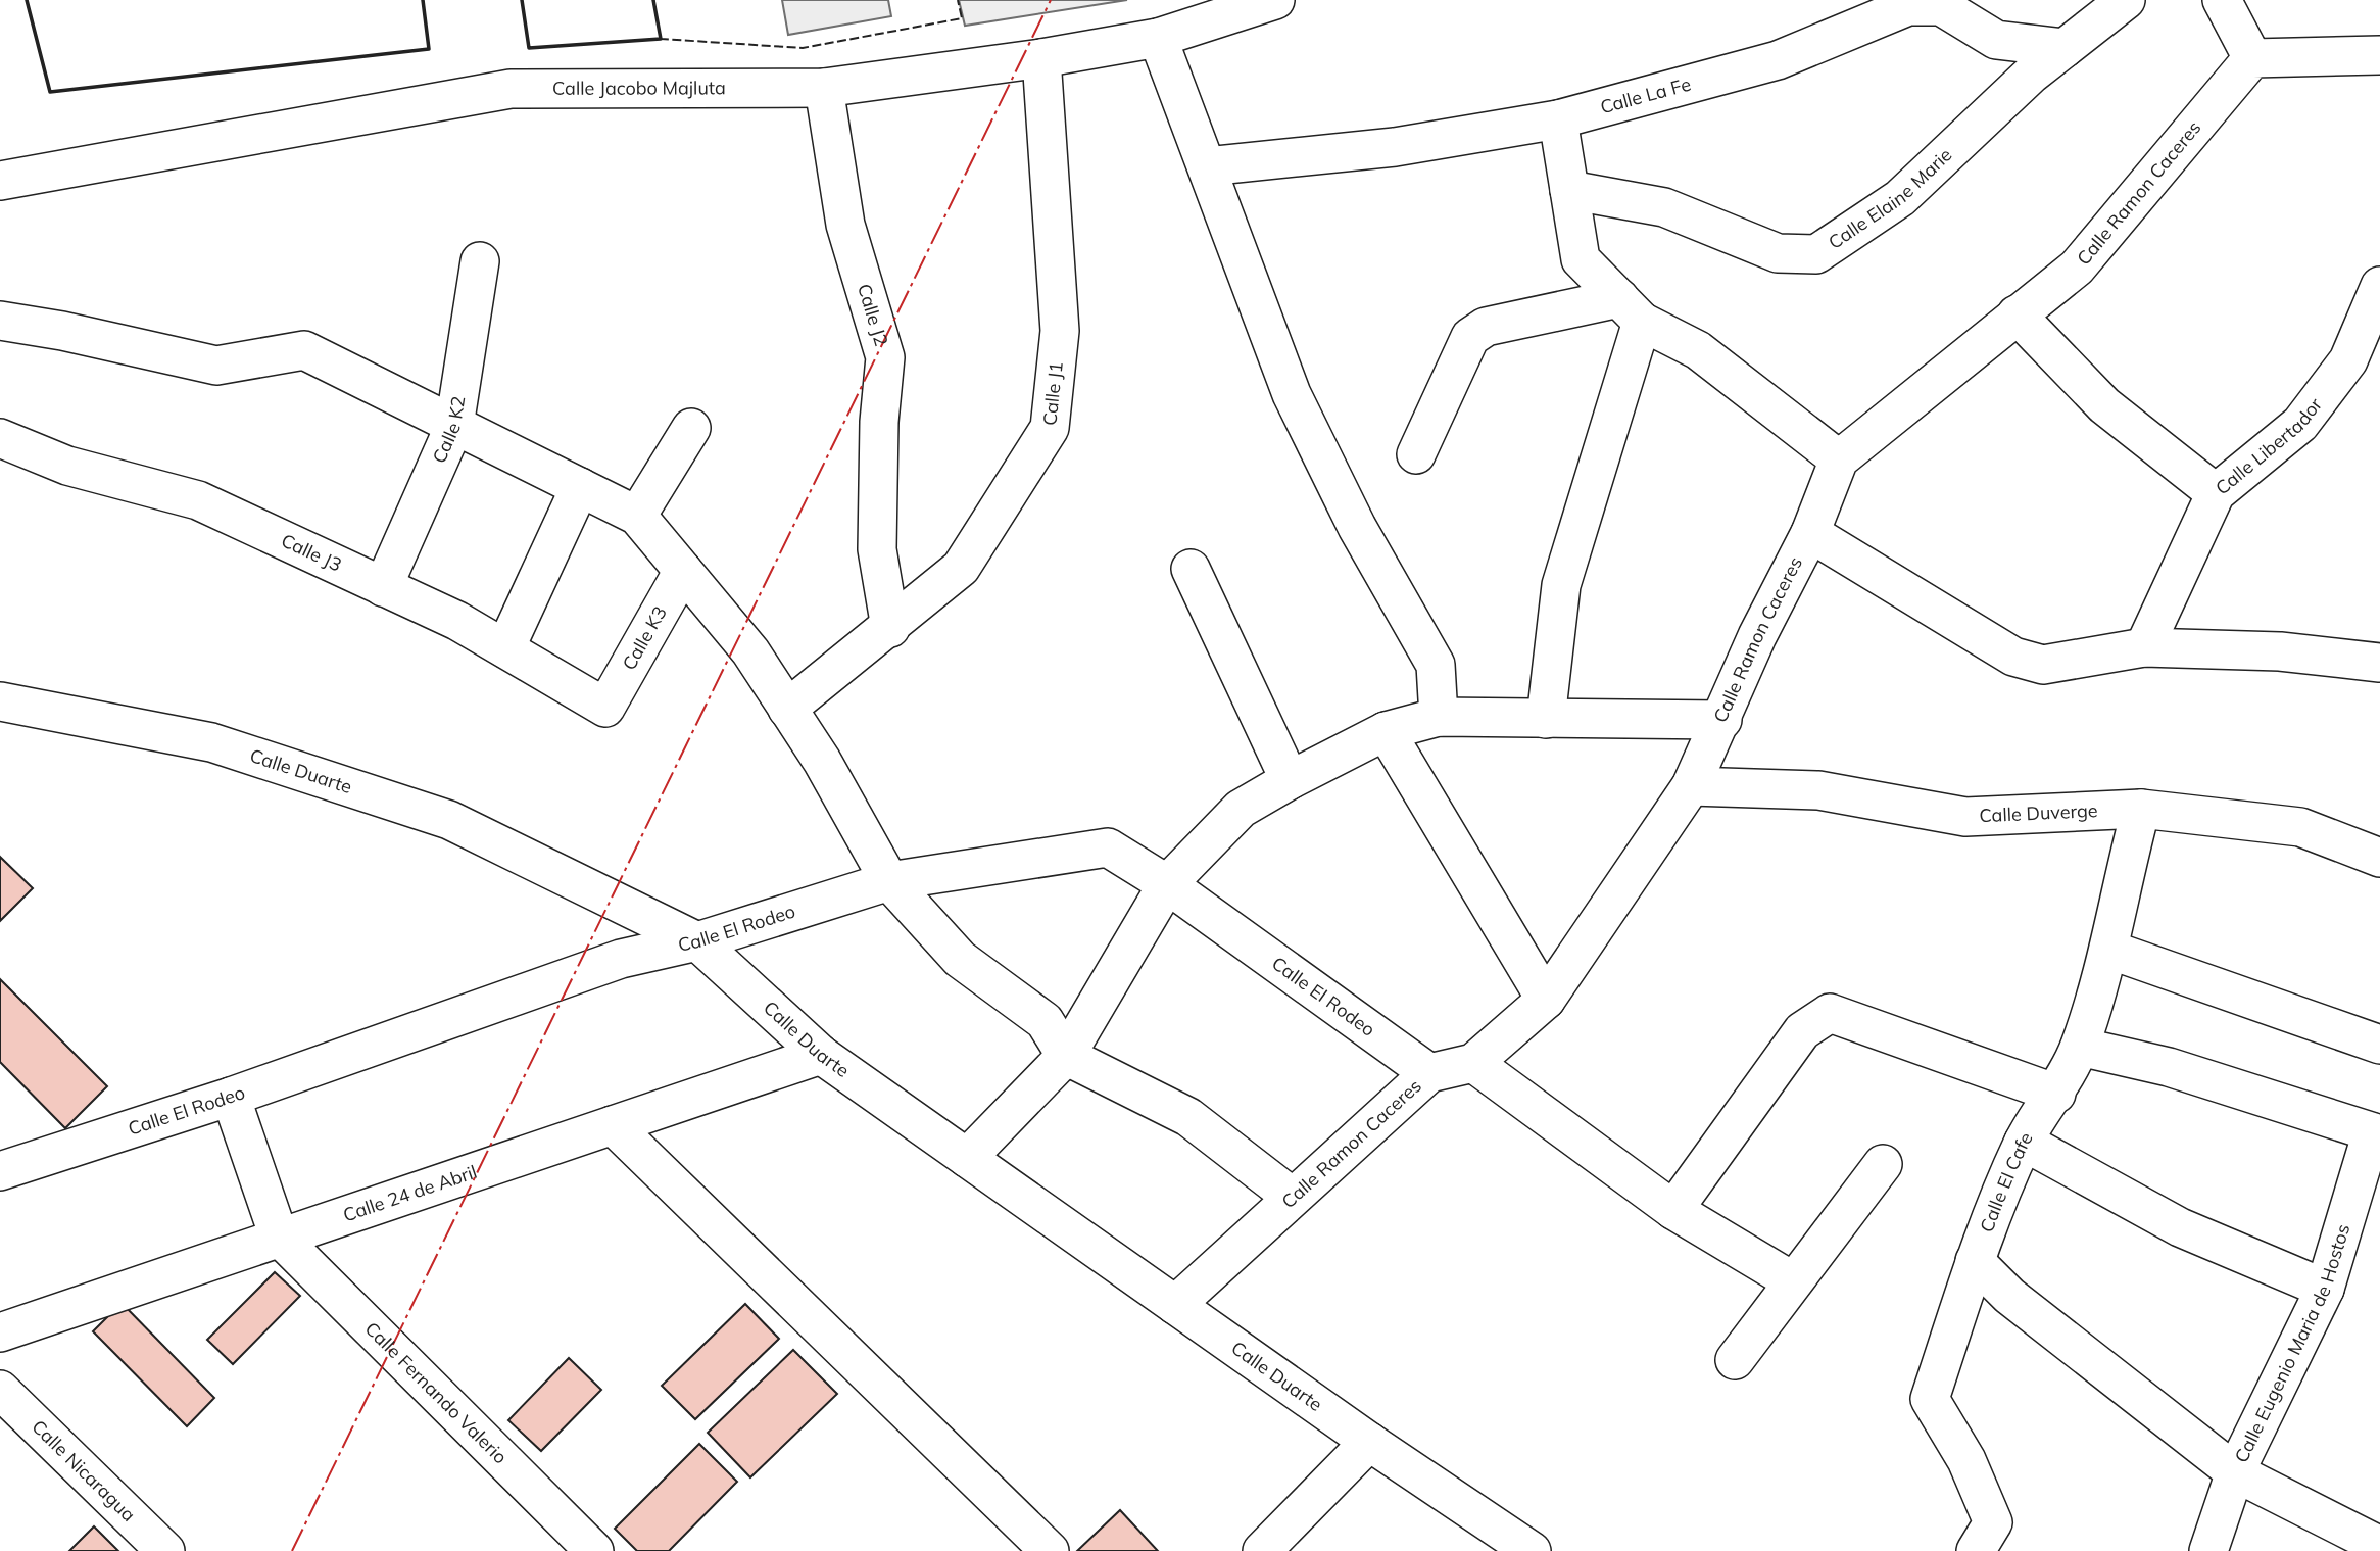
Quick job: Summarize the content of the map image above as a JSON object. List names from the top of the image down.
{
  "streets": {
    "street": [
      "Calle Jacobo Majluta",
      "Calle La Fe",
      "Calle Ramon Caceres",
      "Calle Elaine Marie",
      "Calle J2",
      "Calle J1",
      "Calle K2",
      "Calle Libertador",
      "Calle J3",
      "Calle K3",
      "Calle Duarte",
      "Calle Duverge",
      "Calle El Rodeo",
      "Calle El Cafe",
      "Calle 24 de Abril",
      "Calle Eugenio Maria de Hostos",
      "Calle Fernando Valerio",
      "Calle Nicaragua"
    ]
  },
  "crossings": [
    ["Calle Jacobo Majluta", "Calle J2"],
    ["Calle Jacobo Majluta", "Calle J1"],
    ["Calle La Fe", "Calle Elaine Marie"],
    ["Calle Ramon Caceres", "Calle Duarte"],
    ["Calle Ramon Caceres", "Calle Duverge"],
    ["Calle Ramon Caceres", "Calle El Rodeo"],
    ["Calle J2", "Calle J1"],
    ["Calle K2", "Calle J3"],
    ["Calle J3", "Calle K3"],
    ["Calle Duarte", "Calle El Rodeo"],
    ["Calle Duarte", "Calle 24 de Abril"],
    ["Calle Duverge", "Calle El Cafe"],
    ["Calle 24 de Abril", "Calle Fernando Valerio"]
  ]
}
